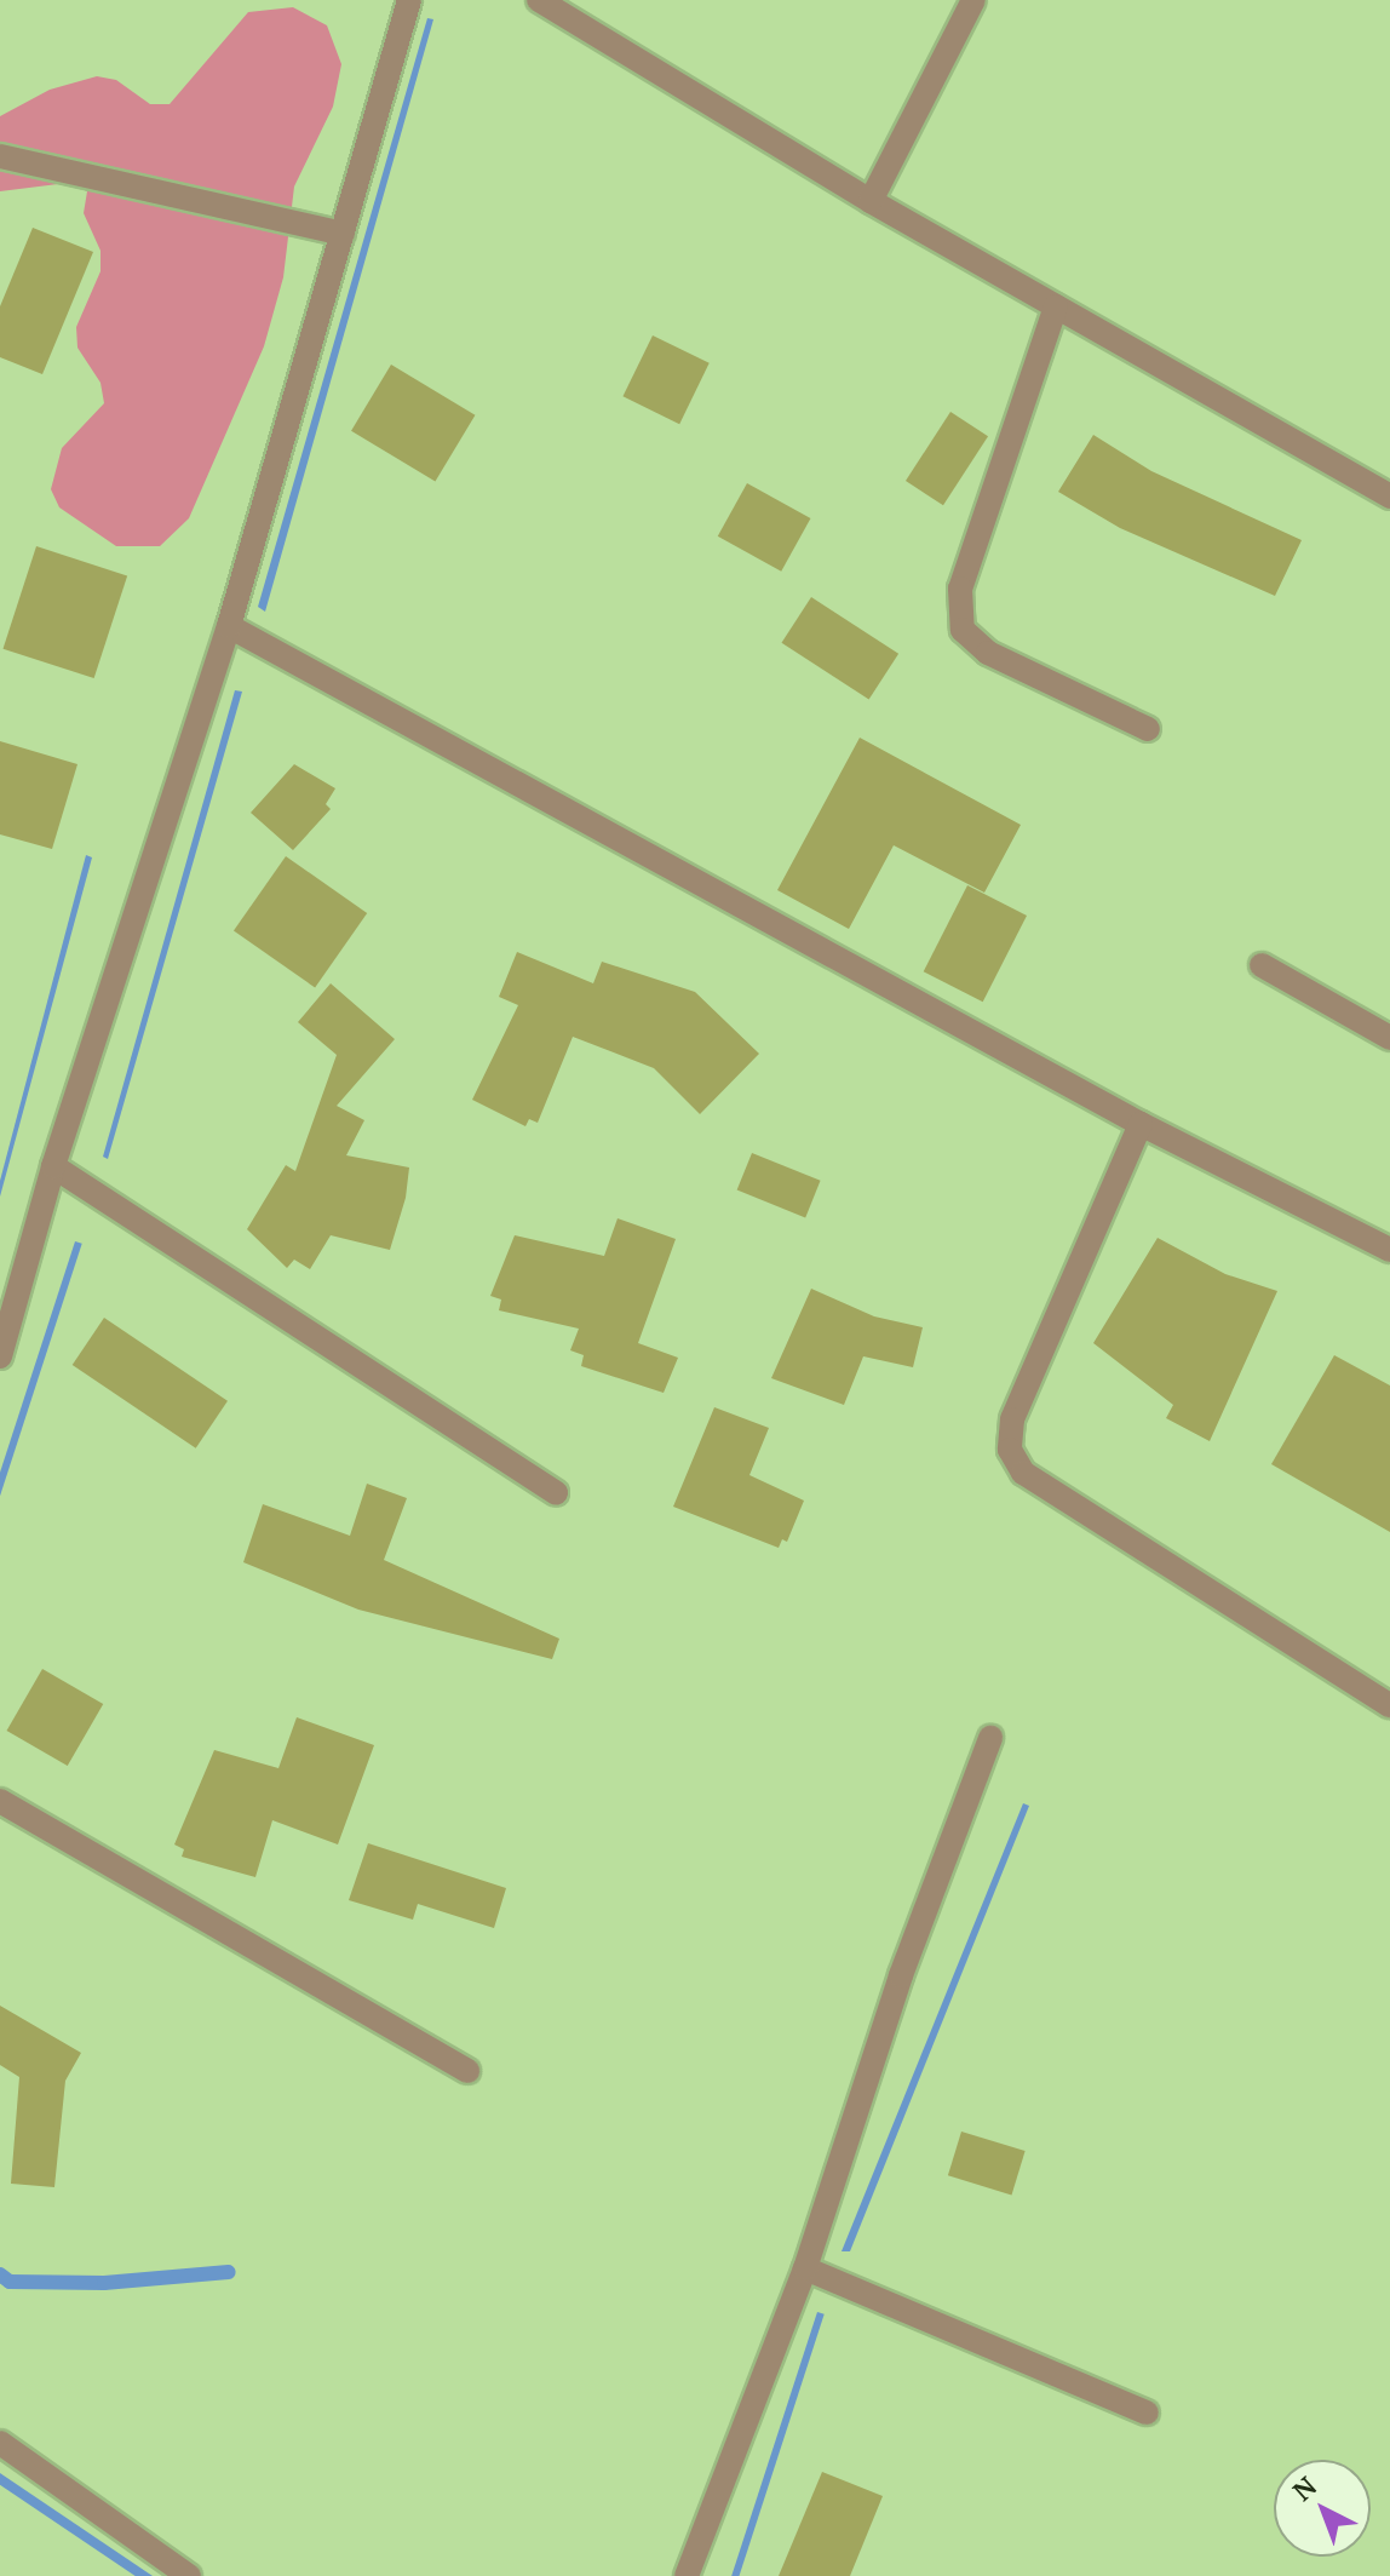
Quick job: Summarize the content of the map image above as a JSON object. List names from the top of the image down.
{
  "north": "top left"
}
